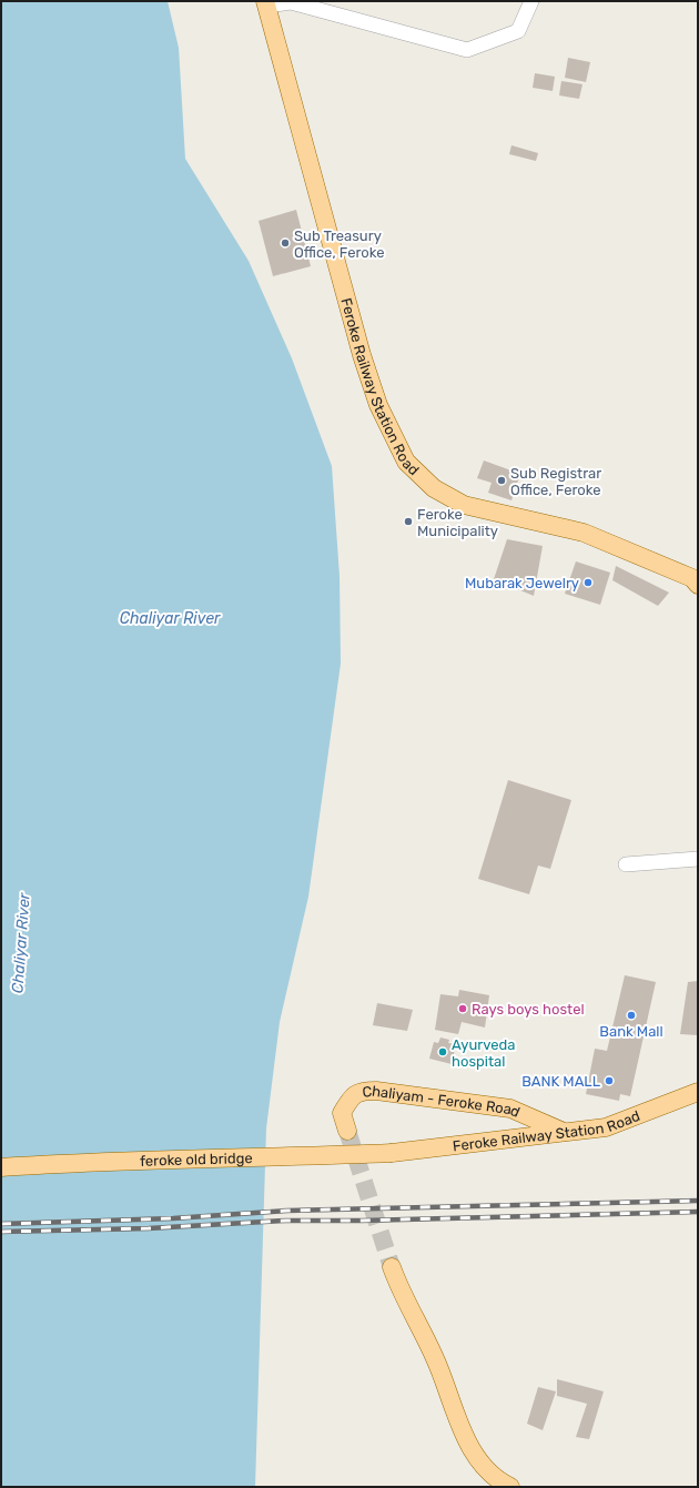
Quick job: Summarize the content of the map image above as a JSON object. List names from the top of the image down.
{
  "streets": {
    "main road": ["Feroke Railway Station Road", "Chaliyam - Feroke Road", "feroke old bridge"]
  },
  "crossings": [
    ["Feroke Railway Station Road", "Chaliyam - Feroke Road"],
    ["Feroke Railway Station Road", "feroke old bridge"]
  ],
  "water": ["Chaliyar River"],
  "places": [
    "Sub Treasury Office, Feroke",
    "Sub Registrar Office, Feroke",
    "Feroke Municipality",
    "Mubarak Jewelry",
    "Rays boys hostel",
    "Bank Mall",
    "Ayurveda hospital",
    "BANK MALL"
  ]
}
